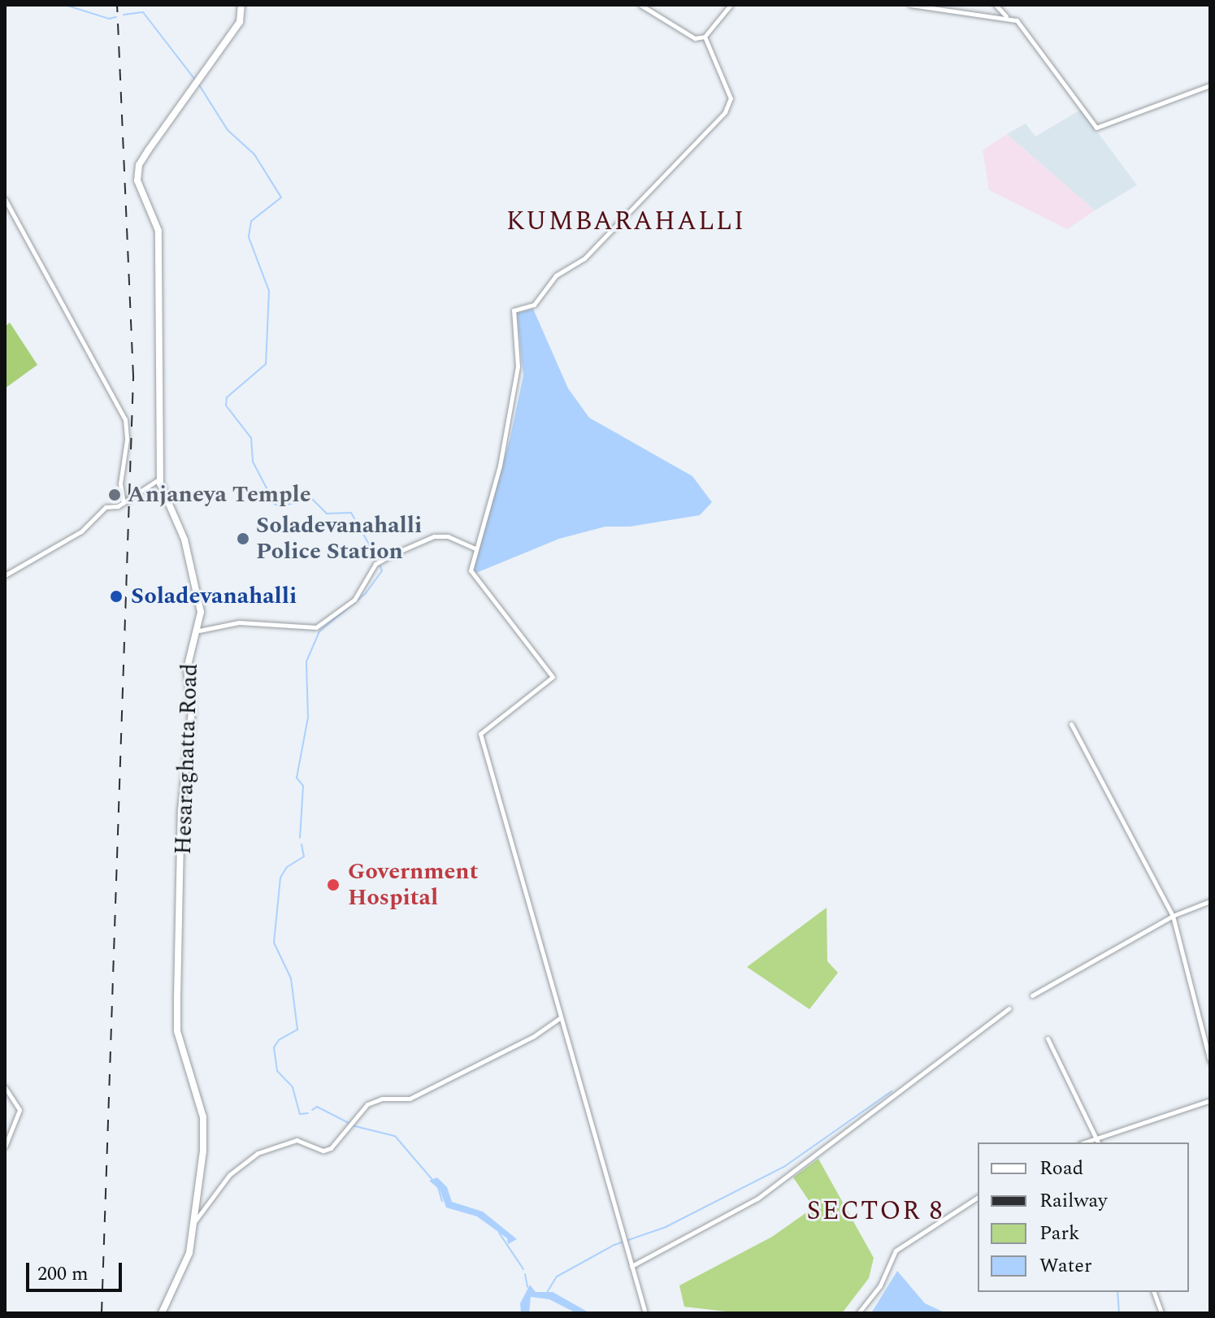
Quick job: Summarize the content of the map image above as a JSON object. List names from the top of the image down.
{
  "streets": {
    "main road": ["Hesaraghatta Road"]
  },
  "districts": ["KUMBARAHALLI", "SECTOR 8"],
  "places": [
    "Anjaneya Temple",
    "Soladevanahalli Police Station",
    "Soladevanahalli",
    "Government Hospital"
  ],
  "legend": [
    "Road",
    "Railway",
    "Park",
    "Water"
  ],
  "scale_bar": "200 m"
}
